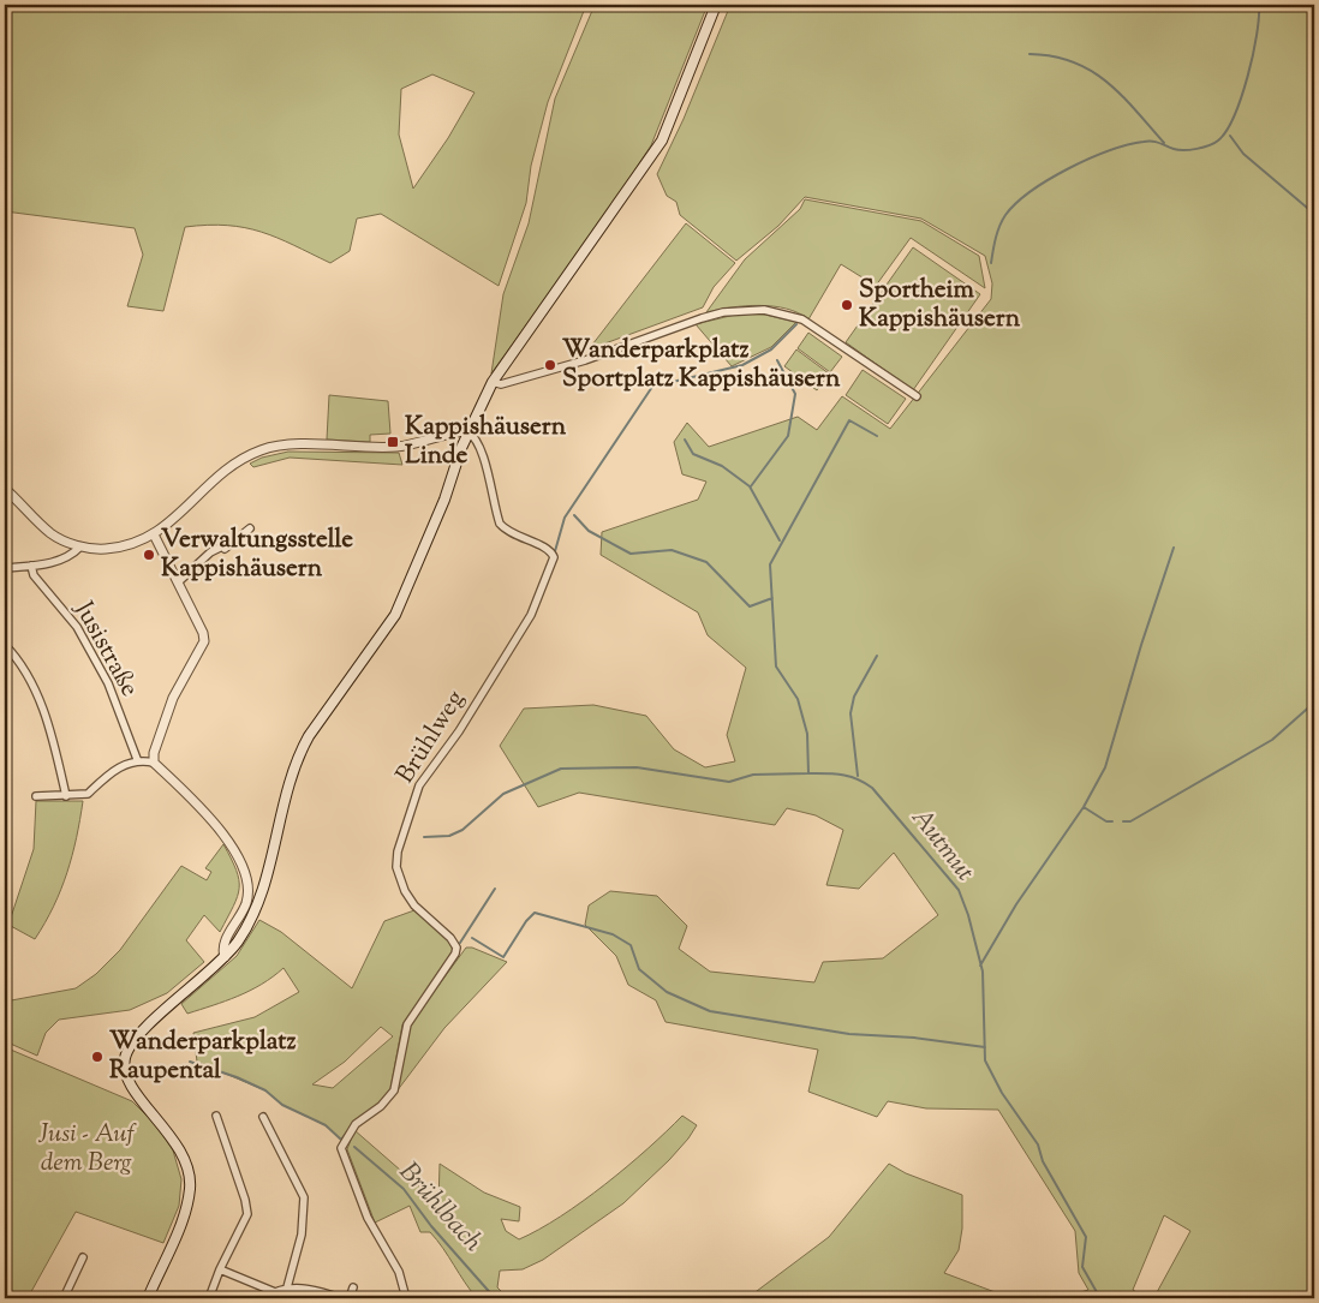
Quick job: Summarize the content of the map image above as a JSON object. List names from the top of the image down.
{
  "streets": {
    "street": ["Jusistraße", "Brühlweg"]
  },
  "water": ["Autmut", "Brühlbach"],
  "parks": ["Jusi - Auf dem Berg"],
  "places": {
    "other": [
      "Sportheim Kappishäusern",
      "Wanderparkplatz Sportplatz Kappishäusern",
      "Verwaltungsstelle Kappishäusern",
      "Wanderparkplatz Raupental"
    ],
    "transit": ["Kappishäusern Linde"]
  }
}
